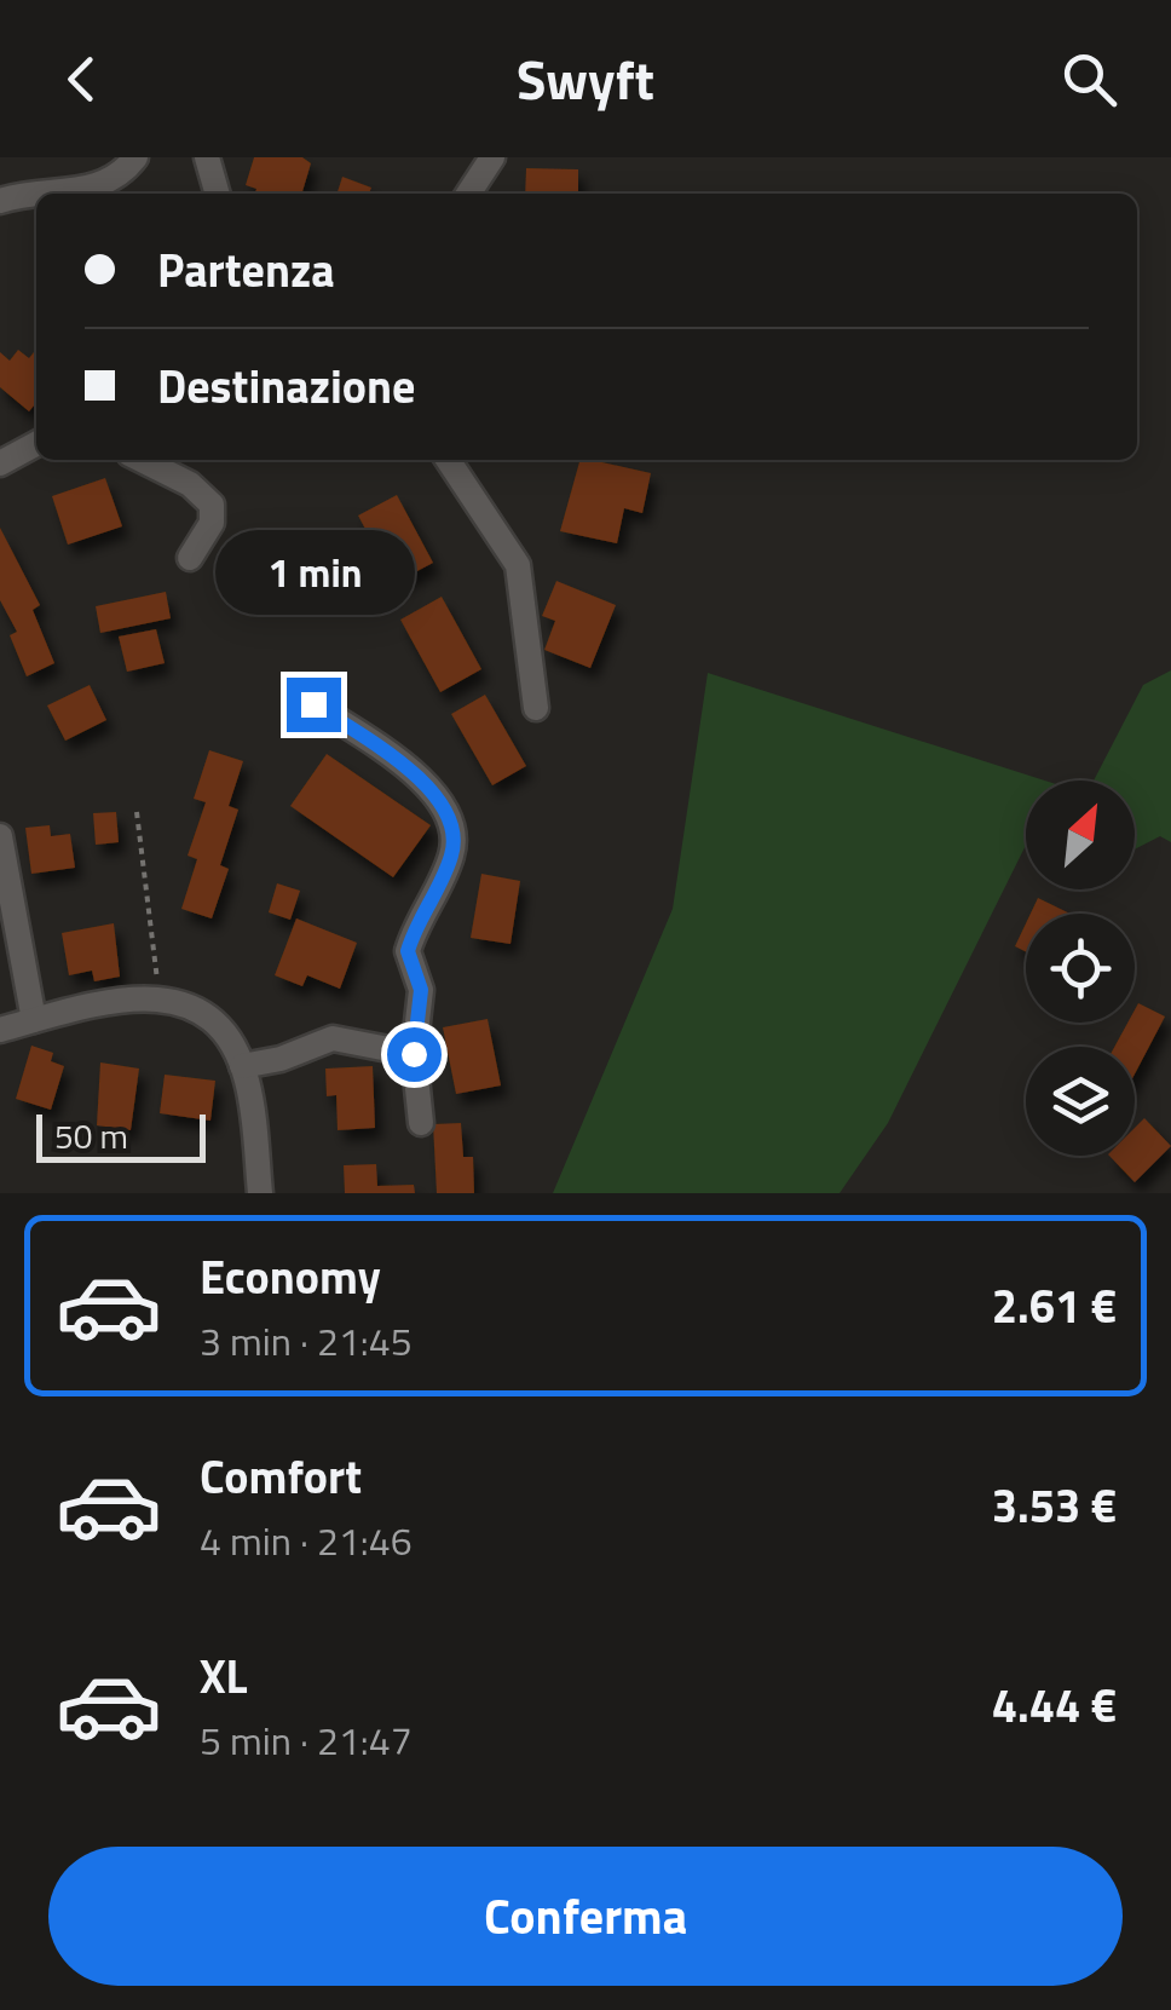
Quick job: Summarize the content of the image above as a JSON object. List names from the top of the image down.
{
  "scale_bar": "50 m",
  "north": "top right",
  "page": {
    "header": "Swyft",
    "banner": ["Partenza", "Destinazione"],
    "bubble": "1 min",
    "scale": "50 m",
    "list": [
      {
        "name": "Economy",
        "note": "3 min · 21:45",
        "value": "2.61 €"
      },
      {
        "name": "Comfort",
        "note": "4 min · 21:46",
        "value": "3.53 €"
      },
      {
        "name": "XL",
        "note": "5 min · 21:47",
        "value": "4.44 €"
      }
    ],
    "buttons": "Conferma"
  }
}
